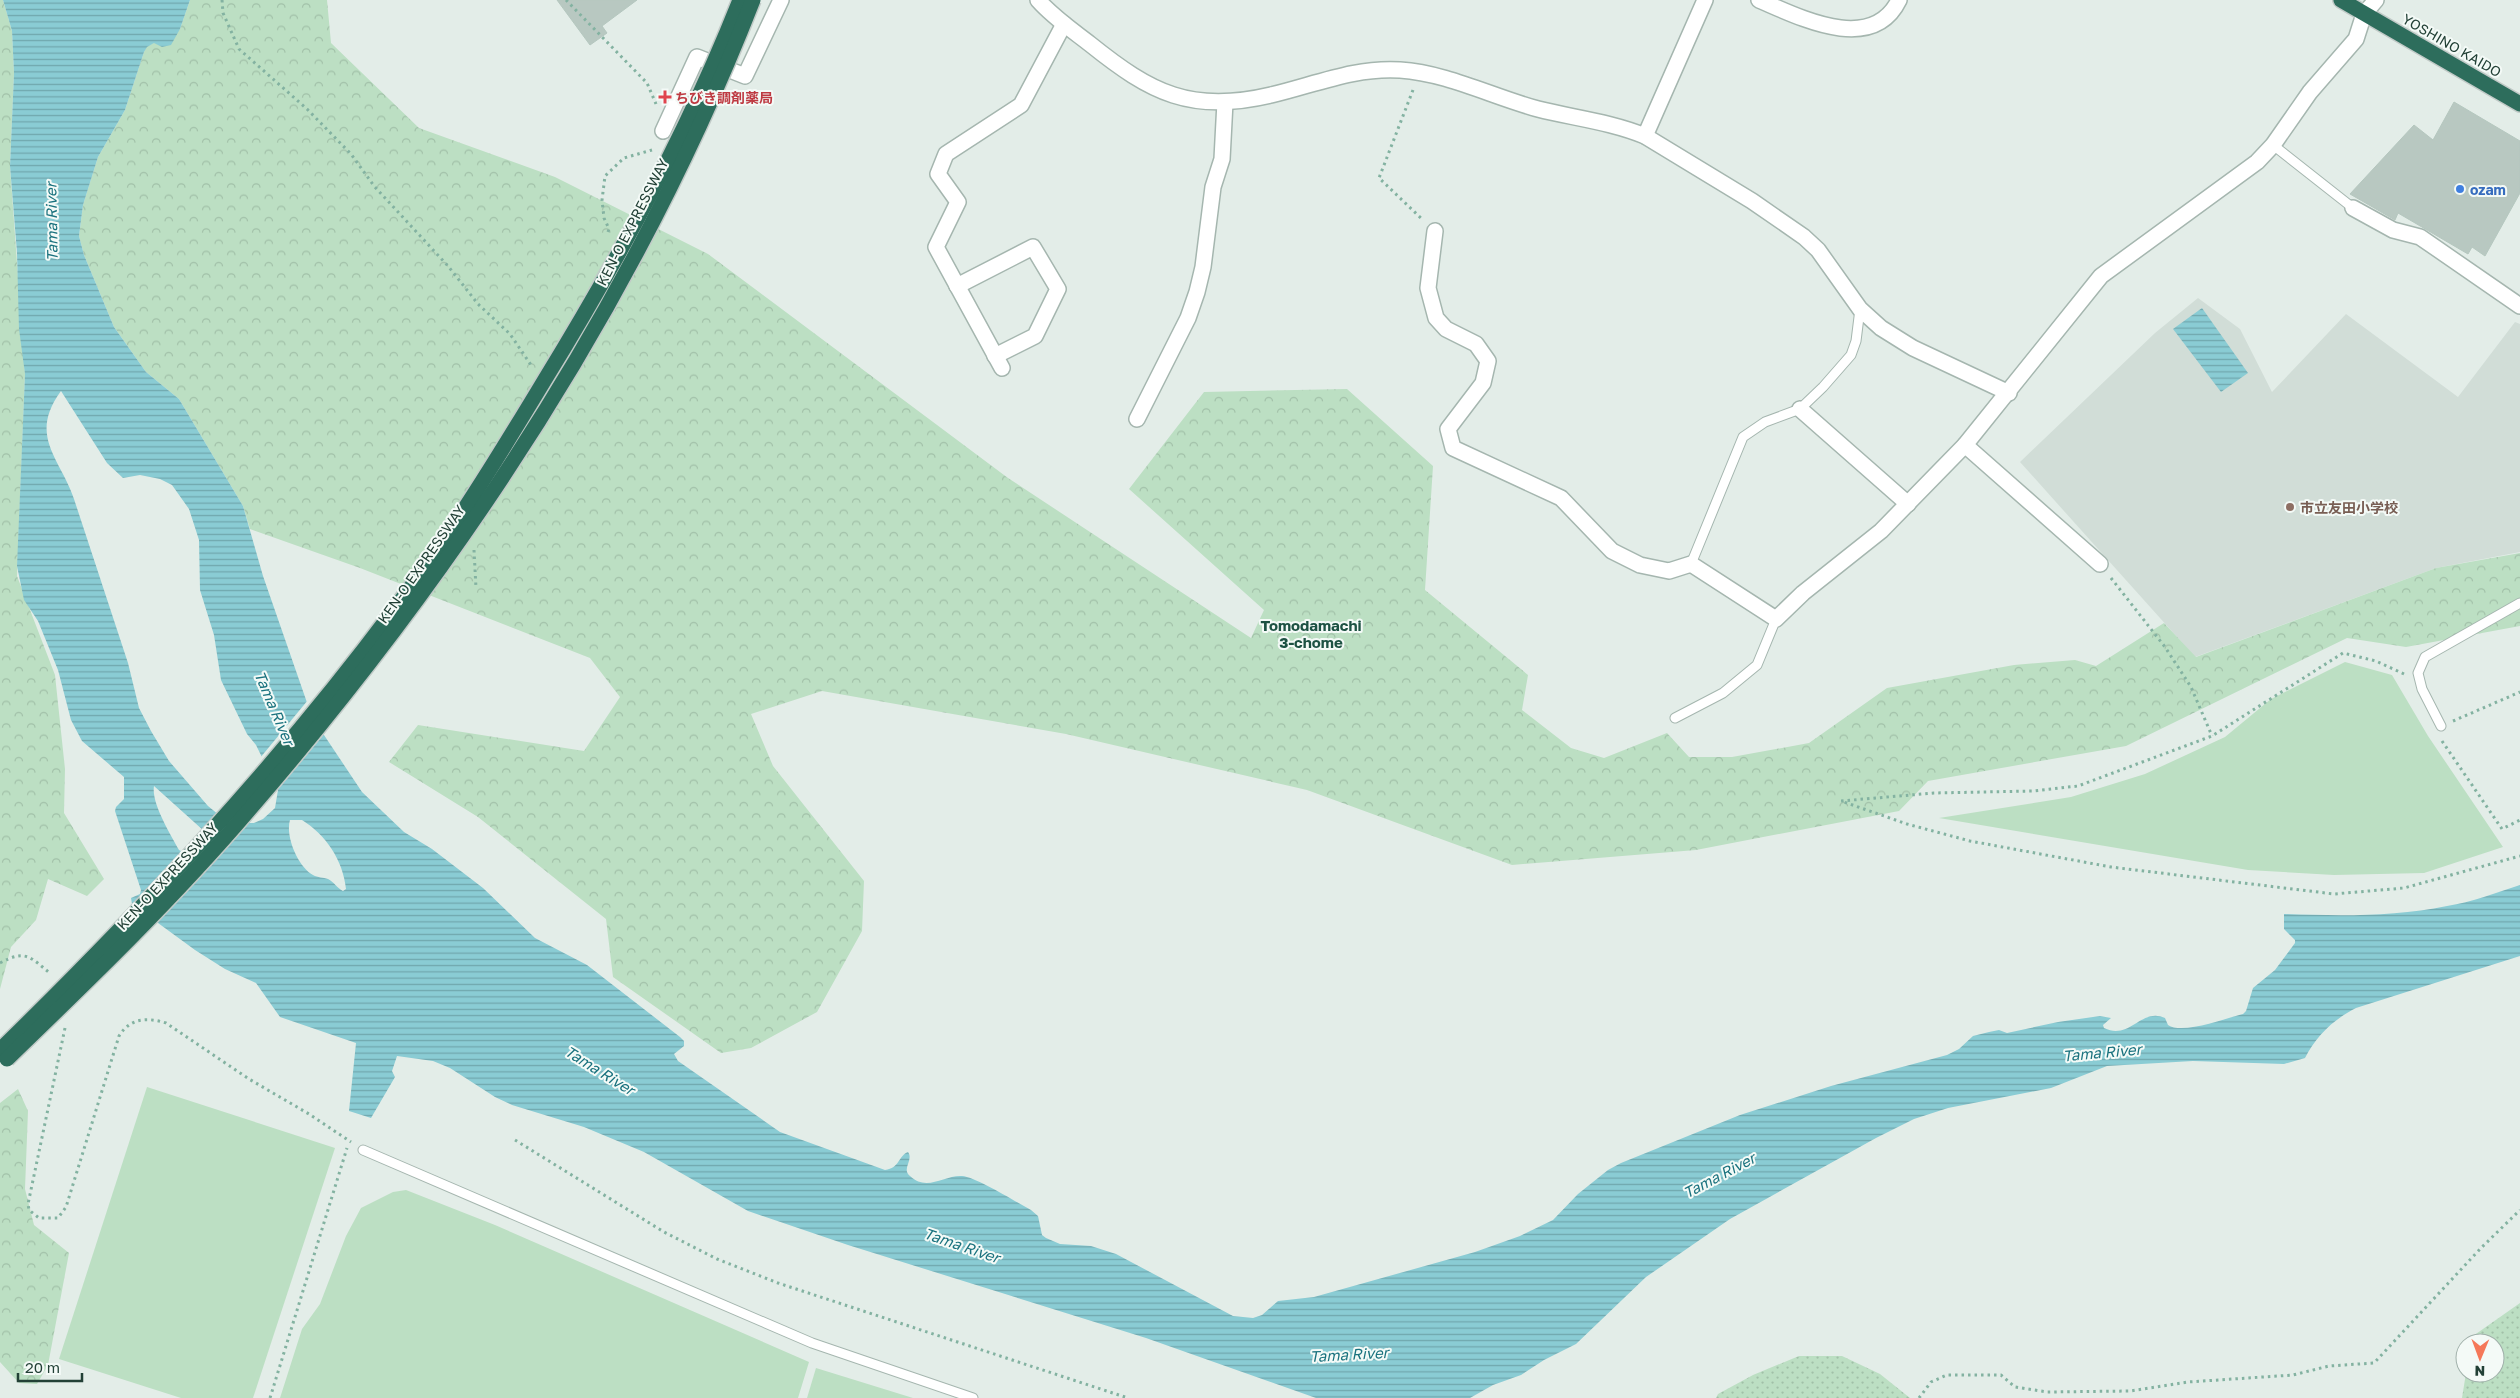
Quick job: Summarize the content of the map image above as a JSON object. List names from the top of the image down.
{
  "streets": {
    "highway": ["YOSHINO KAIDO", "KEN-O EXPRESSWAY"]
  },
  "districts": ["Tomodamachi 3-chome"],
  "water": ["Tama River"],
  "places": {
    "health": ["ちびき調剤薬局"],
    "other": ["ozam", "市立友田小学校"]
  },
  "scale_bar": "20 m",
  "north": "bottom"
}
